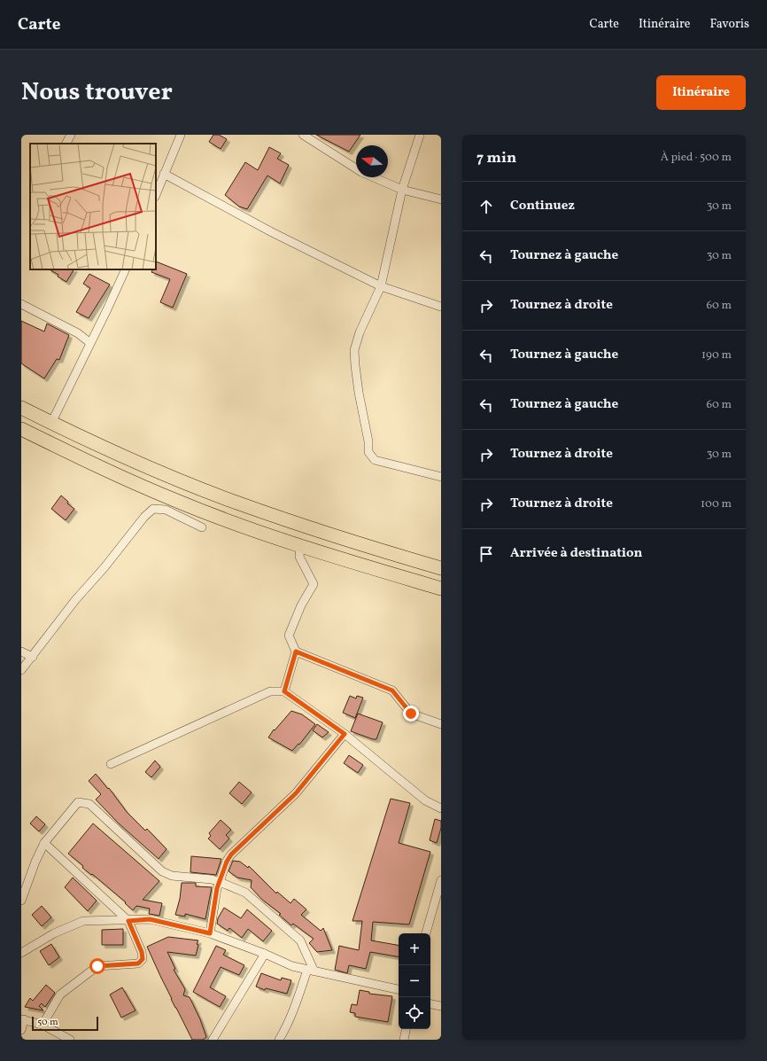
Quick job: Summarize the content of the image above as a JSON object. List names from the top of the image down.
{
  "scale_bar": "50 m",
  "north": "left",
  "page": {
    "header": "Carte",
    "nav": ["Carte", "Itinéraire", "Favoris"],
    "title": "Nous trouver",
    "buttons": "Itinéraire",
    "heading": ["7 min", "À pied · 500 m"],
    "list": [
      ["Continuez", "30 m"],
      ["Tournez à gauche", "30 m"],
      ["Tournez à droite", "60 m"],
      ["Tournez à gauche", "190 m"],
      ["Tournez à gauche", "60 m"],
      ["Tournez à droite", "30 m"],
      ["Tournez à droite", "100 m"],
      "Arrivée à destination"
    ],
    "map_buttons": ["+", "−"],
    "scale": "50 m"
  }
}
